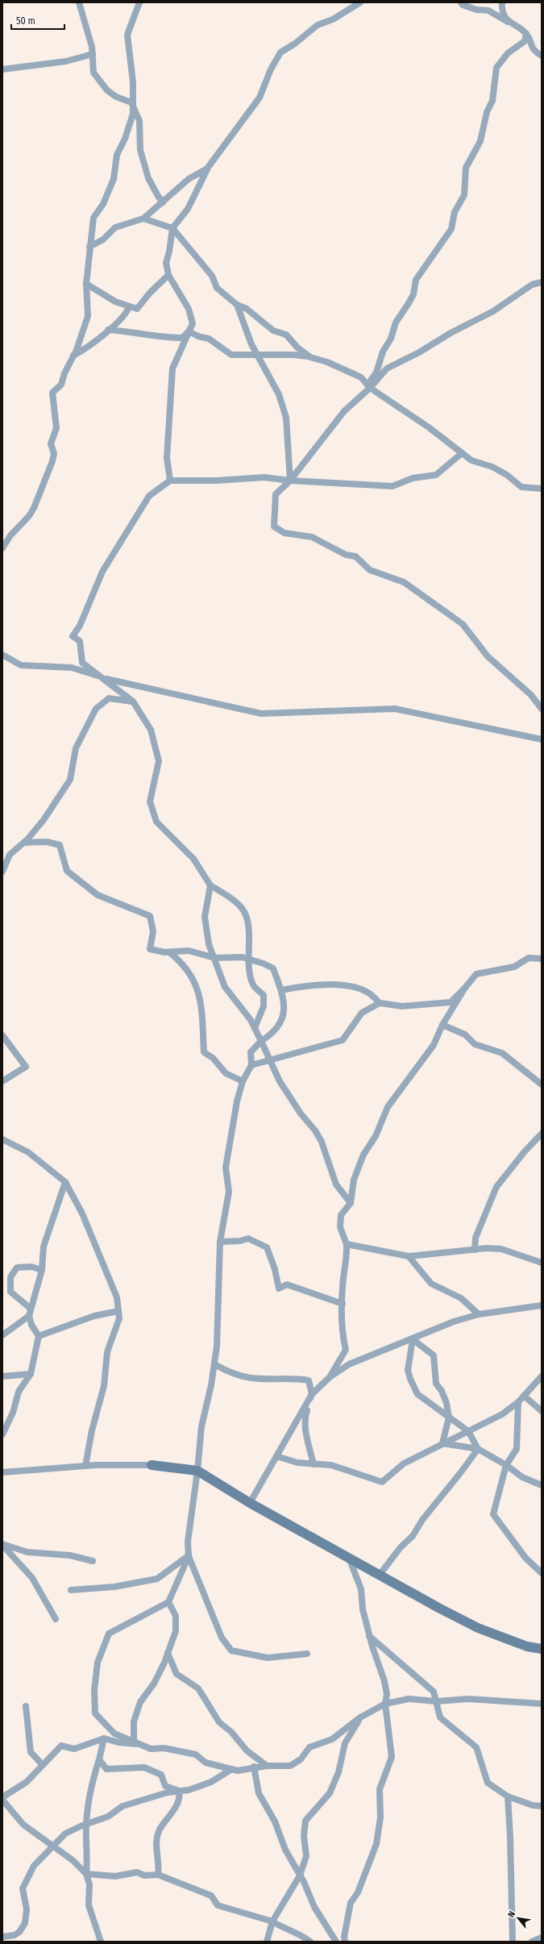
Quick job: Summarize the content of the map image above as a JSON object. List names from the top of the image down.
{
  "scale_bar": "50 m",
  "north": "top left"
}
